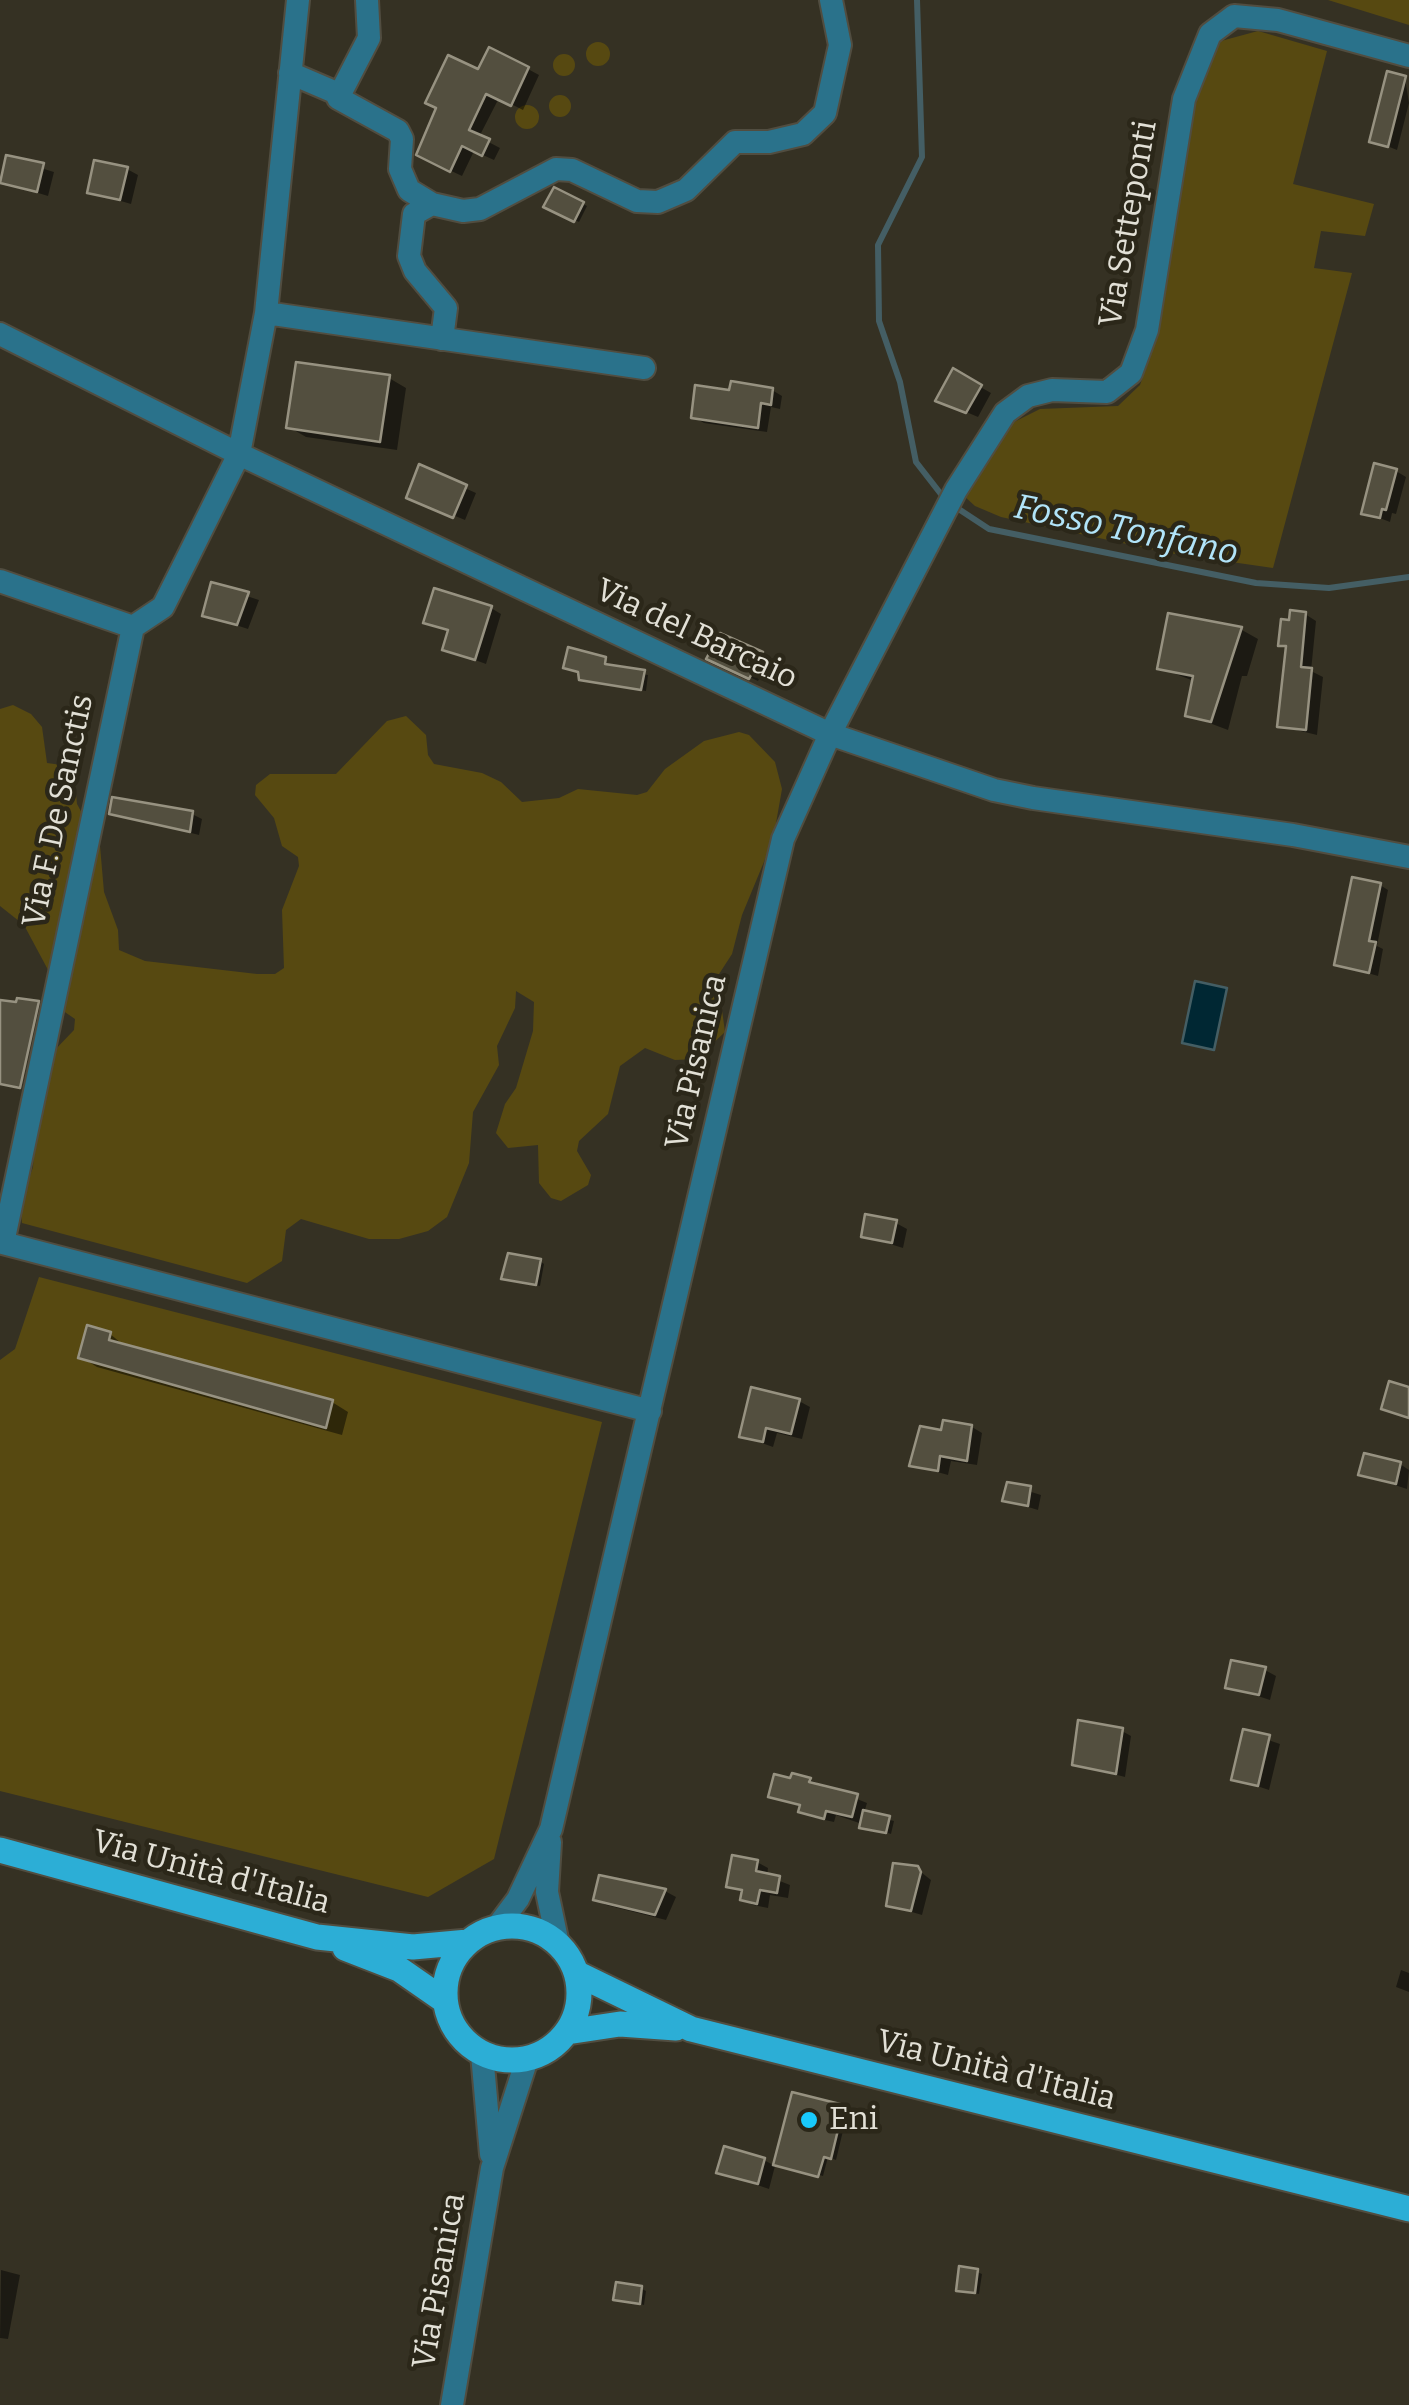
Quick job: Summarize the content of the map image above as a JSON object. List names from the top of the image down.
{
  "streets": {
    "main road": ["Via Unità d'Italia"],
    "street": [
      "Via Setteponti",
      "Via del Barcaio",
      "Via F. De Sanctis",
      "Via Pisanica"
    ]
  },
  "crossings": [
    ["Via Setteponti", "Via del Barcaio"],
    ["Via Setteponti", "Via Pisanica"],
    ["Via del Barcaio", "Via Pisanica"],
    ["Via F. De Sanctis", "Via Pisanica"],
    ["Via Pisanica", "Via Unità d'Italia"]
  ],
  "water": ["Fosso Tonfano"],
  "places": ["Eni"]
}
